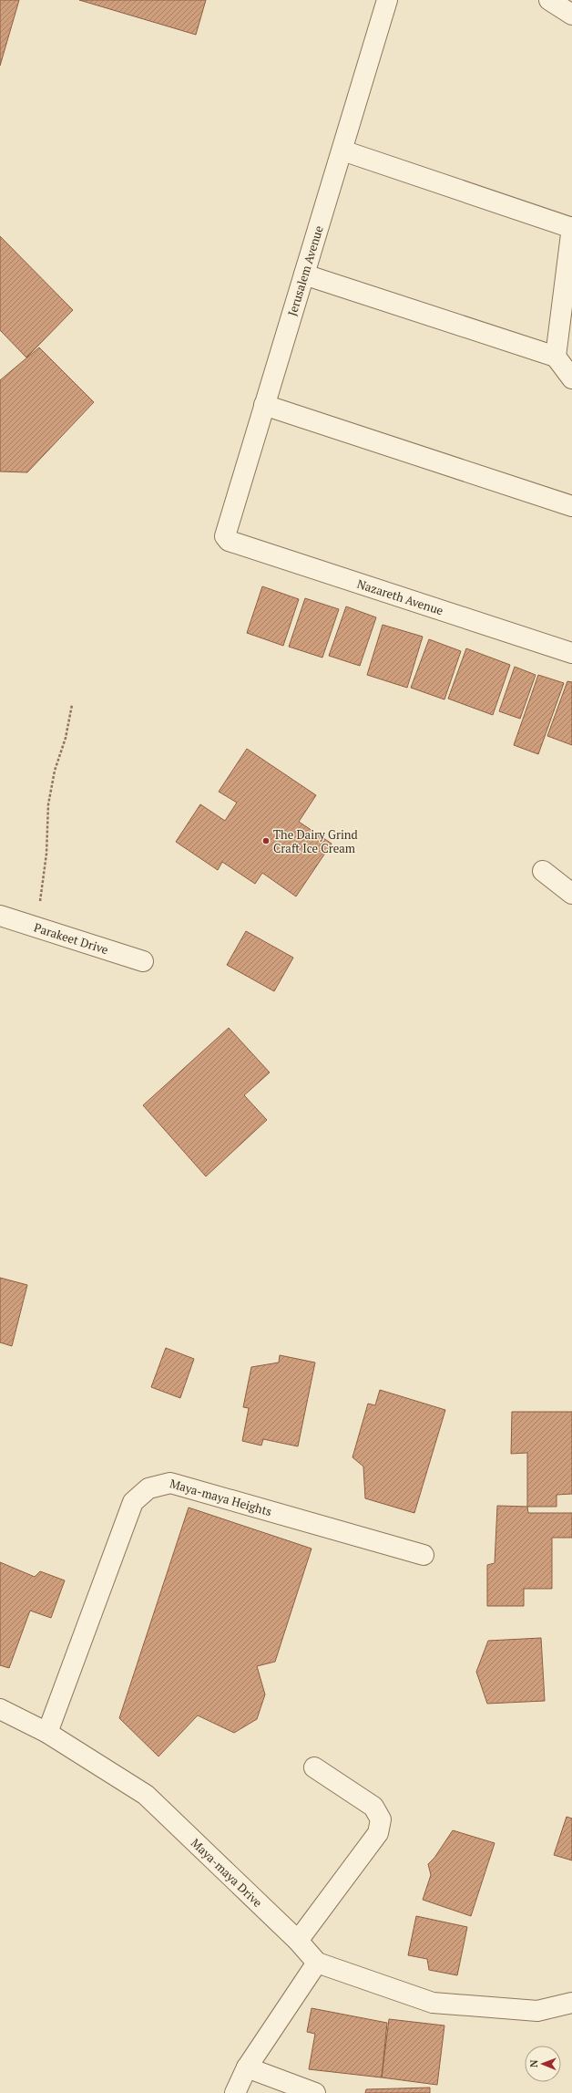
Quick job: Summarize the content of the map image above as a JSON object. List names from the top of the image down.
{
  "streets": {
    "street": [
      "Jerusalem Avenue",
      "Nazareth Avenue",
      "Parakeet Drive",
      "Maya-maya Heights",
      "Maya-maya Drive"
    ]
  },
  "crossings": [
    ["Jerusalem Avenue", "Nazareth Avenue"],
    ["Maya-maya Heights", "Maya-maya Drive"]
  ],
  "places": ["The Dairy Grind Craft Ice Cream"],
  "north": "left"
}
